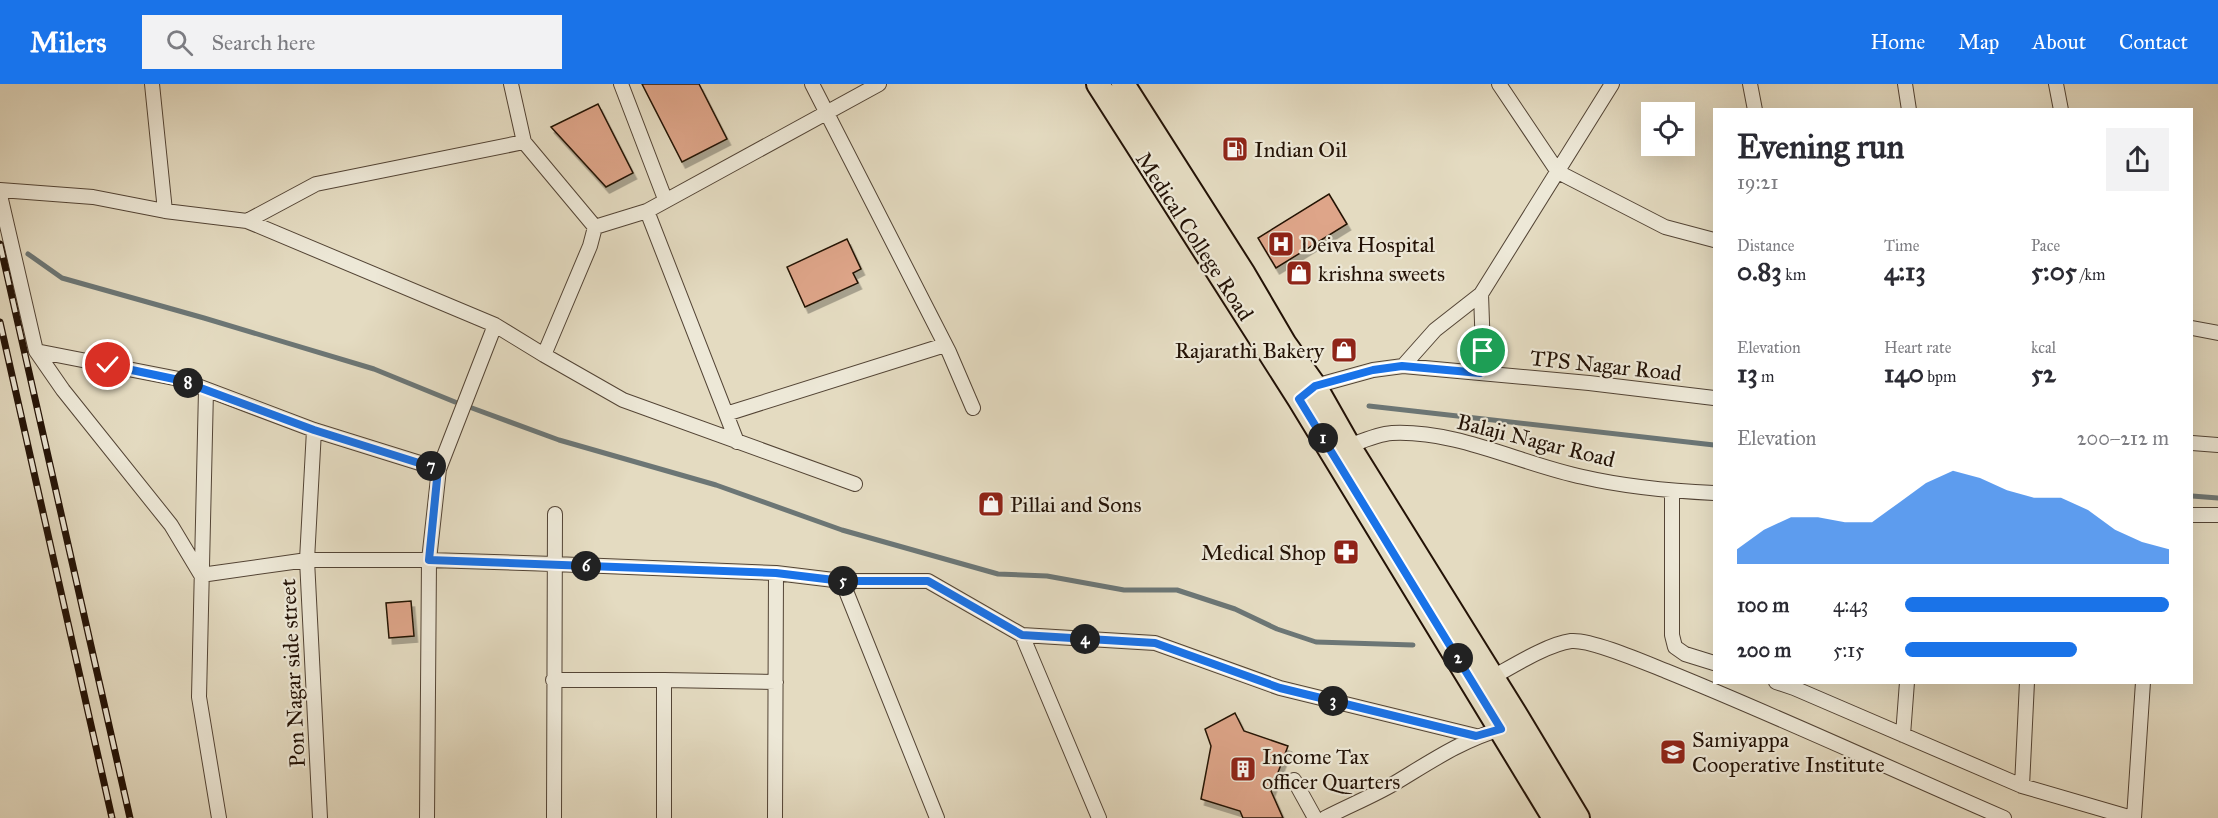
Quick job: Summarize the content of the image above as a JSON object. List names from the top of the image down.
{
  "streets": {
    "main road": ["Medical College Road"],
    "street": ["TPS Nagar Road", "Balaji Nagar Road", "Pon Nagar side street"]
  },
  "crossings": [
    ["Medical College Road", "TPS Nagar Road"],
    ["Medical College Road", "Balaji Nagar Road"]
  ],
  "places": {
    "fuel station": ["Indian Oil"],
    "hospital": ["Deiva Hospital"],
    "shop": ["krishna sweets", "Rajarathi Bakery", "Pillai and Sons"],
    "pharmacy": ["Medical Shop"],
    "school or university": ["Samiyappa Cooperative Institute"],
    "building": ["Income Tax officer Quarters"]
  },
  "page": {
    "header": "Milers",
    "search": "Search here",
    "nav": [
      "Home",
      "Map",
      "About",
      "Contact"
    ],
    "heading": ["Evening run", "19:21"],
    "stats": [
      ["Distance", "0.83 km"],
      ["Time", "4:13"],
      ["Pace", "5:05 /km"],
      ["Elevation", "13 m"],
      ["Heart rate", "140 bpm"],
      ["kcal", "52"]
    ],
    "pins": [
      "8",
      "1",
      "7",
      "6",
      "5",
      "4",
      "2",
      "3"
    ],
    "chart": ["Elevation", "200–212 m"],
    "list": [
      {
        "name": "100 m",
        "note": "4:43"
      },
      {
        "name": "200 m",
        "note": "5:15"
      }
    ]
  }
}
